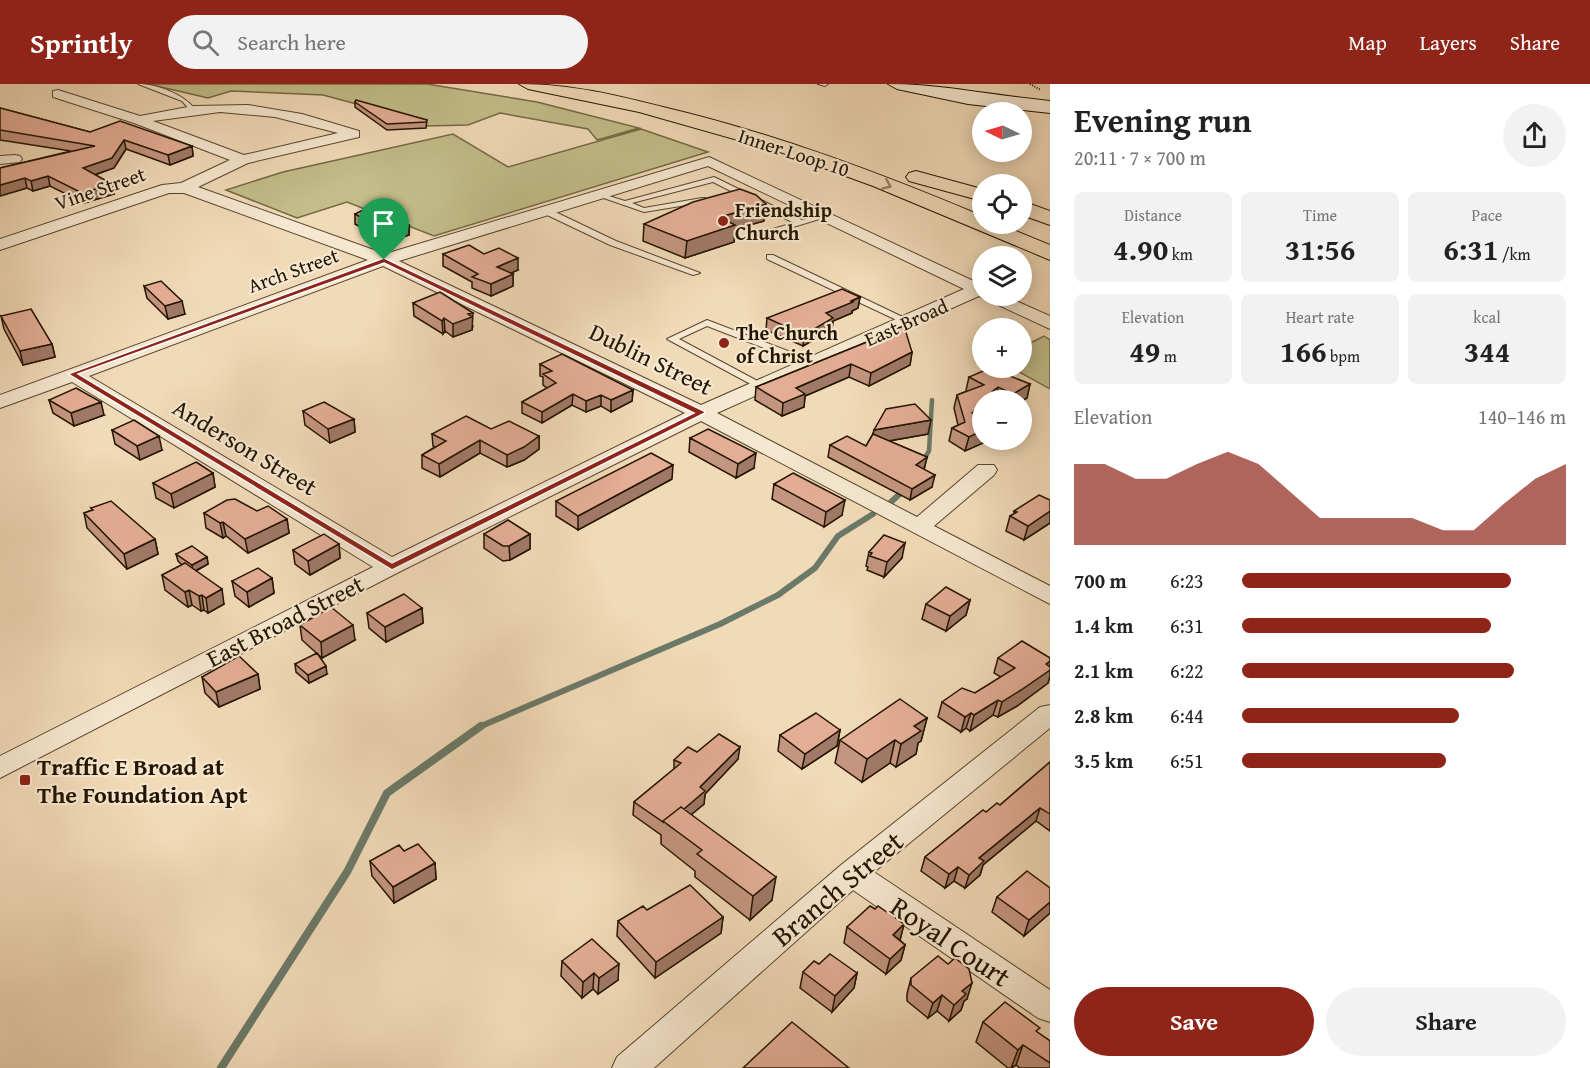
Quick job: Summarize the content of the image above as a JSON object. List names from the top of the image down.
{
  "streets": {
    "highway": ["Inner Loop 10"],
    "street": [
      "Vine Street",
      "Arch Street",
      "East Broad",
      "Dublin Street",
      "Anderson Street",
      "East Broad Street",
      "Branch Street",
      "Royal Court"
    ]
  },
  "crossings": [
    ["Vine Street", "Dublin Street"],
    ["Arch Street", "Dublin Street"],
    ["Arch Street", "Anderson Street"],
    ["East Broad", "Dublin Street"],
    ["East Broad", "East Broad Street"],
    ["Dublin Street", "East Broad Street"],
    ["Anderson Street", "East Broad Street"],
    ["Branch Street", "Royal Court"]
  ],
  "places": {
    "other": ["Friendship Church", "The Church of Christ"],
    "transit": ["Traffic E Broad at The Foundation Apt"]
  },
  "north": "left",
  "page": {
    "header": "Sprintly",
    "search": "Search here",
    "nav": ["Map", "Layers", "Share"],
    "heading": ["Evening run", "20:11 · 7 × 700 m"],
    "map_buttons": ["+", "−"],
    "stats": [
      ["Distance", "4.90 km"],
      ["Time", "31:56"],
      ["Pace", "6:31 /km"],
      ["Elevation", "49 m"],
      ["Heart rate", "166 bpm"],
      ["kcal", "344"]
    ],
    "chart": ["Elevation", "140–146 m"],
    "list": [
      {
        "name": "700 m",
        "note": "6:23"
      },
      {
        "name": "1.4 km",
        "note": "6:31"
      },
      {
        "name": "2.1 km",
        "note": "6:22"
      },
      {
        "name": "2.8 km",
        "note": "6:44"
      },
      {
        "name": "3.5 km",
        "note": "6:51"
      }
    ],
    "buttons": ["Save", "Share"]
  }
}
